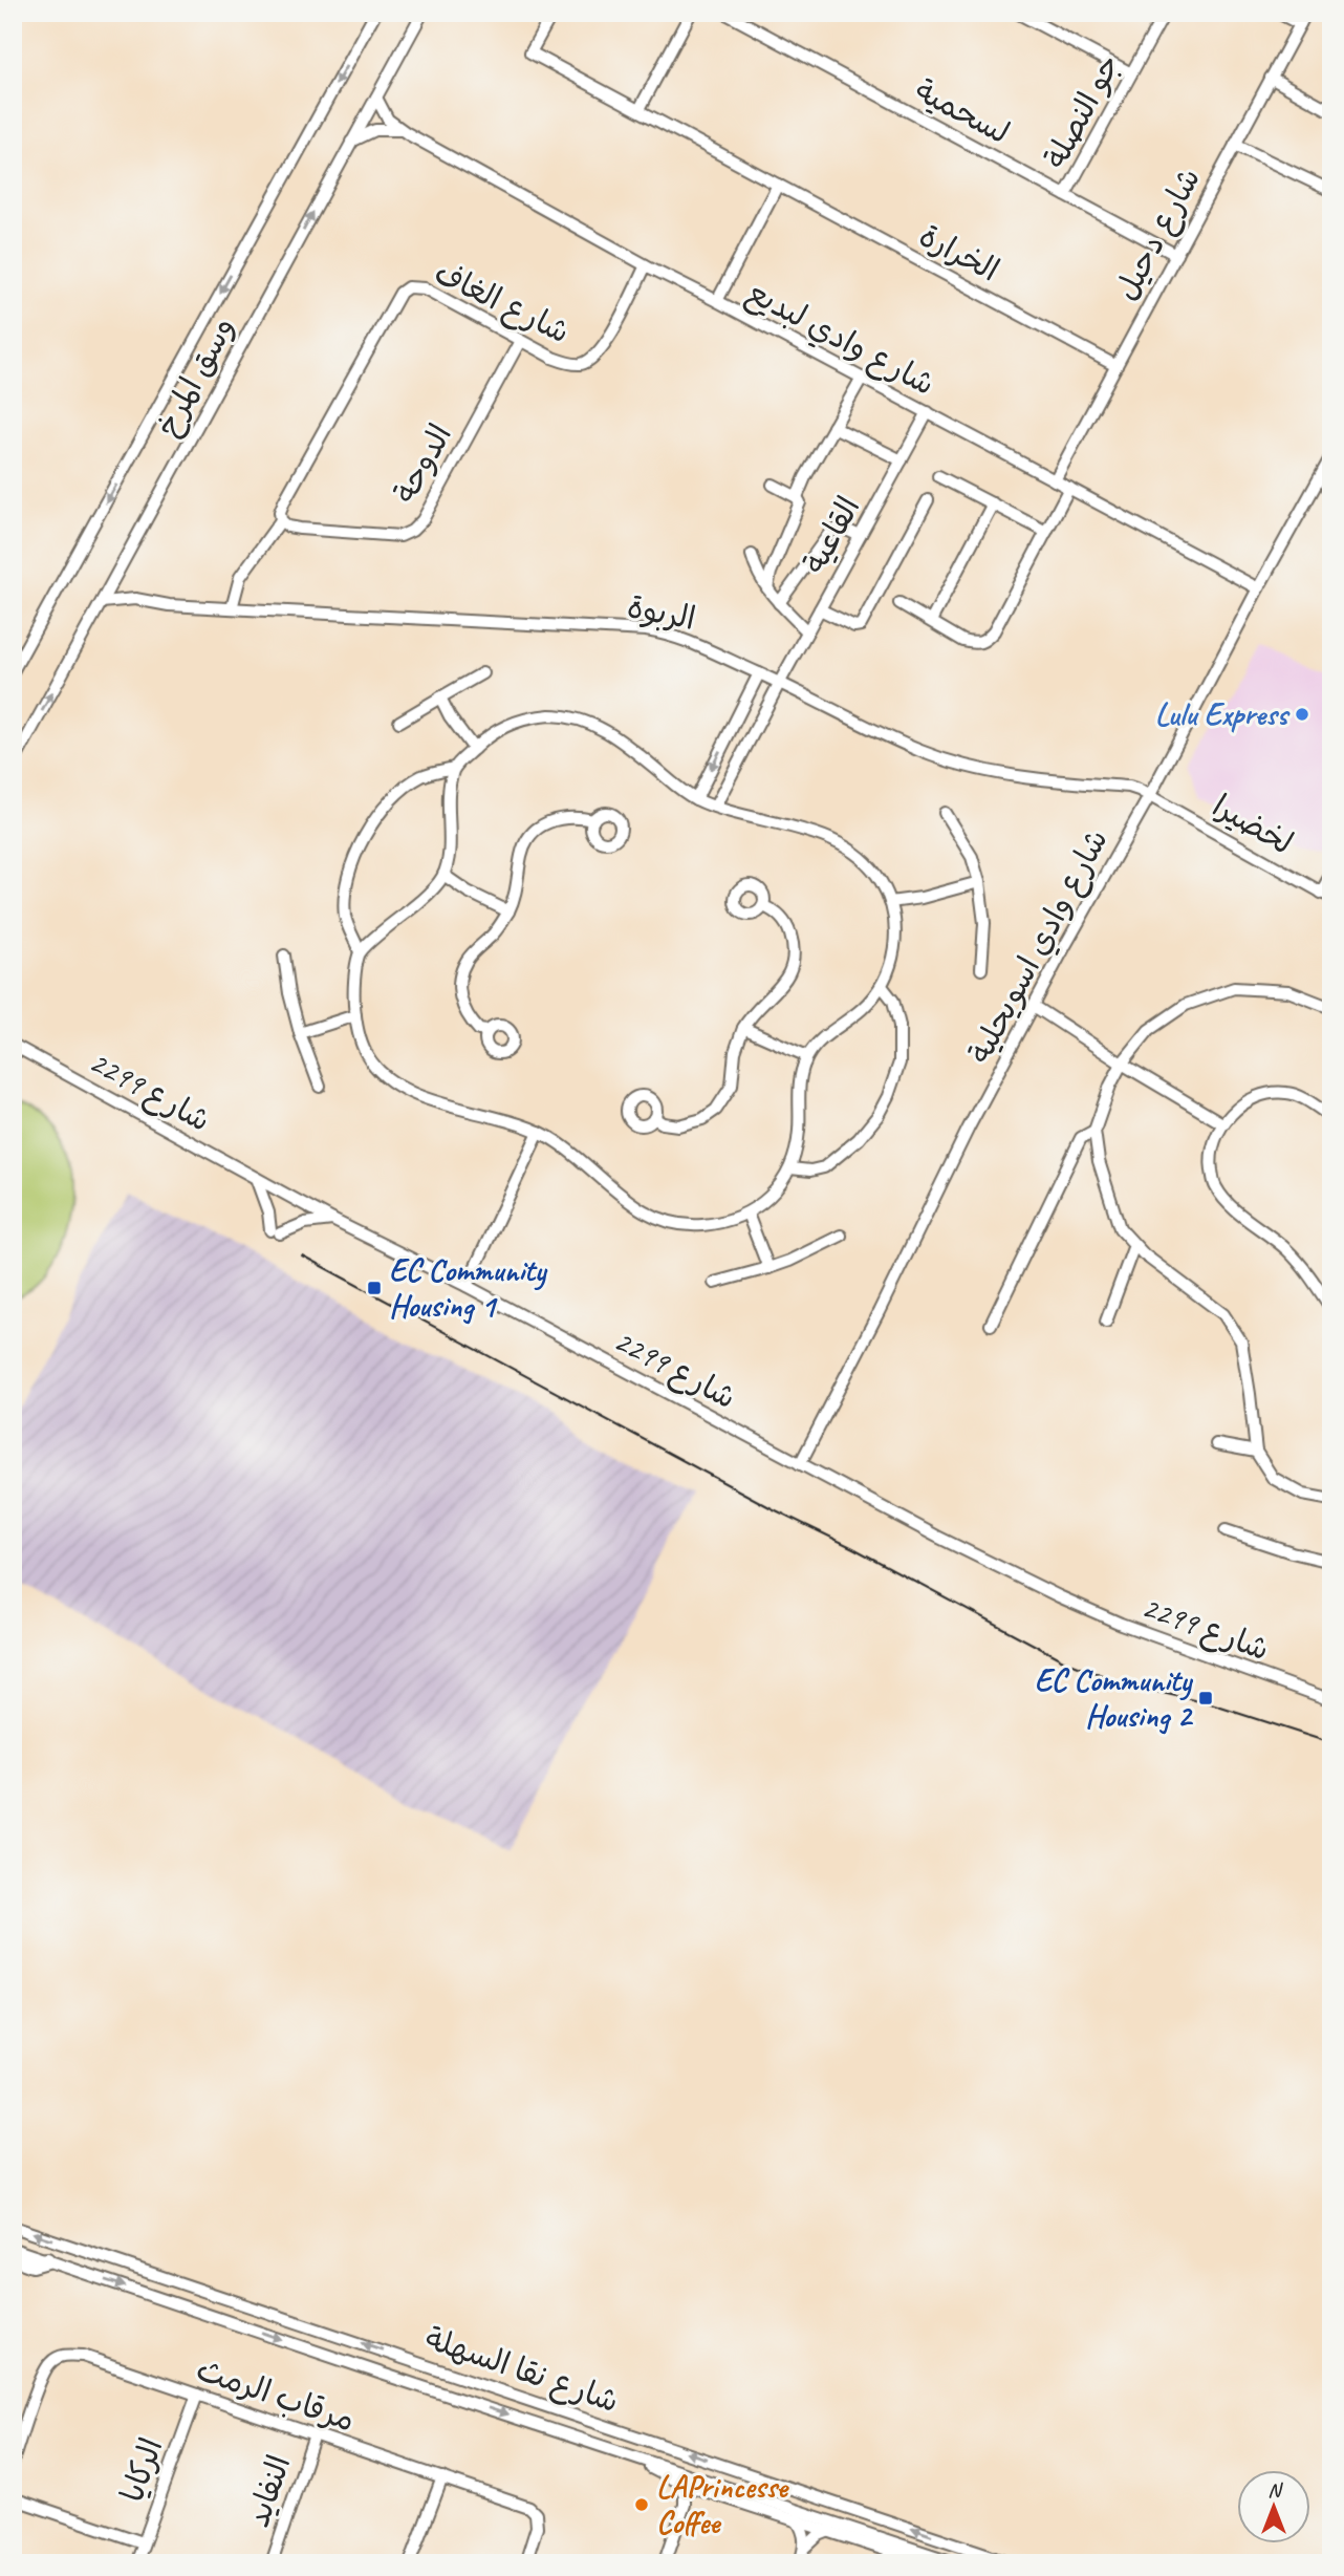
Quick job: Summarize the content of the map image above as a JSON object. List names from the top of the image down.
{
  "streets": {
    "street": [
      "لسحمية",
      "جو النصلة",
      "شارع دحيل",
      "الخرارة",
      "شارع الغاف",
      "شارع وادي لبديع",
      "وسق المرخ",
      "الدوحة",
      "القاعية",
      "الربوة",
      "لخضيرا",
      "شارع وادي اسويحلية",
      "شارع 2299",
      "شارع نقا السهلة",
      "مرقاب الرمث",
      "الركايا",
      "النفايد"
    ]
  },
  "crossings": [
    ["لسحمية", "جو النصلة"],
    ["لسحمية", "شارع دحيل"],
    ["شارع دحيل", "الخرارة"],
    ["شارع دحيل", "شارع وادي لبديع"],
    ["شارع الغاف", "شارع وادي لبديع"],
    ["شارع الغاف", "الدوحة"],
    ["شارع وادي لبديع", "وسق المرخ"],
    ["شارع وادي لبديع", "القاعية"],
    ["شارع وادي لبديع", "شارع وادي اسويحلية"],
    ["وسق المرخ", "الربوة"],
    ["القاعية", "الربوة"],
    ["الربوة", "لخضيرا"],
    ["الربوة", "شارع وادي اسويحلية"],
    ["لخضيرا", "شارع وادي اسويحلية"],
    ["شارع وادي اسويحلية", "شارع 2299"],
    ["مرقاب الرمث", "الركايا"],
    ["مرقاب الرمث", "النفايد"]
  ],
  "places": {
    "other": ["Lulu Express", "LAPrincesse Coffee"],
    "transit": ["EC Community Housing 1", "EC Community Housing 2"]
  },
  "north": "top"
}
